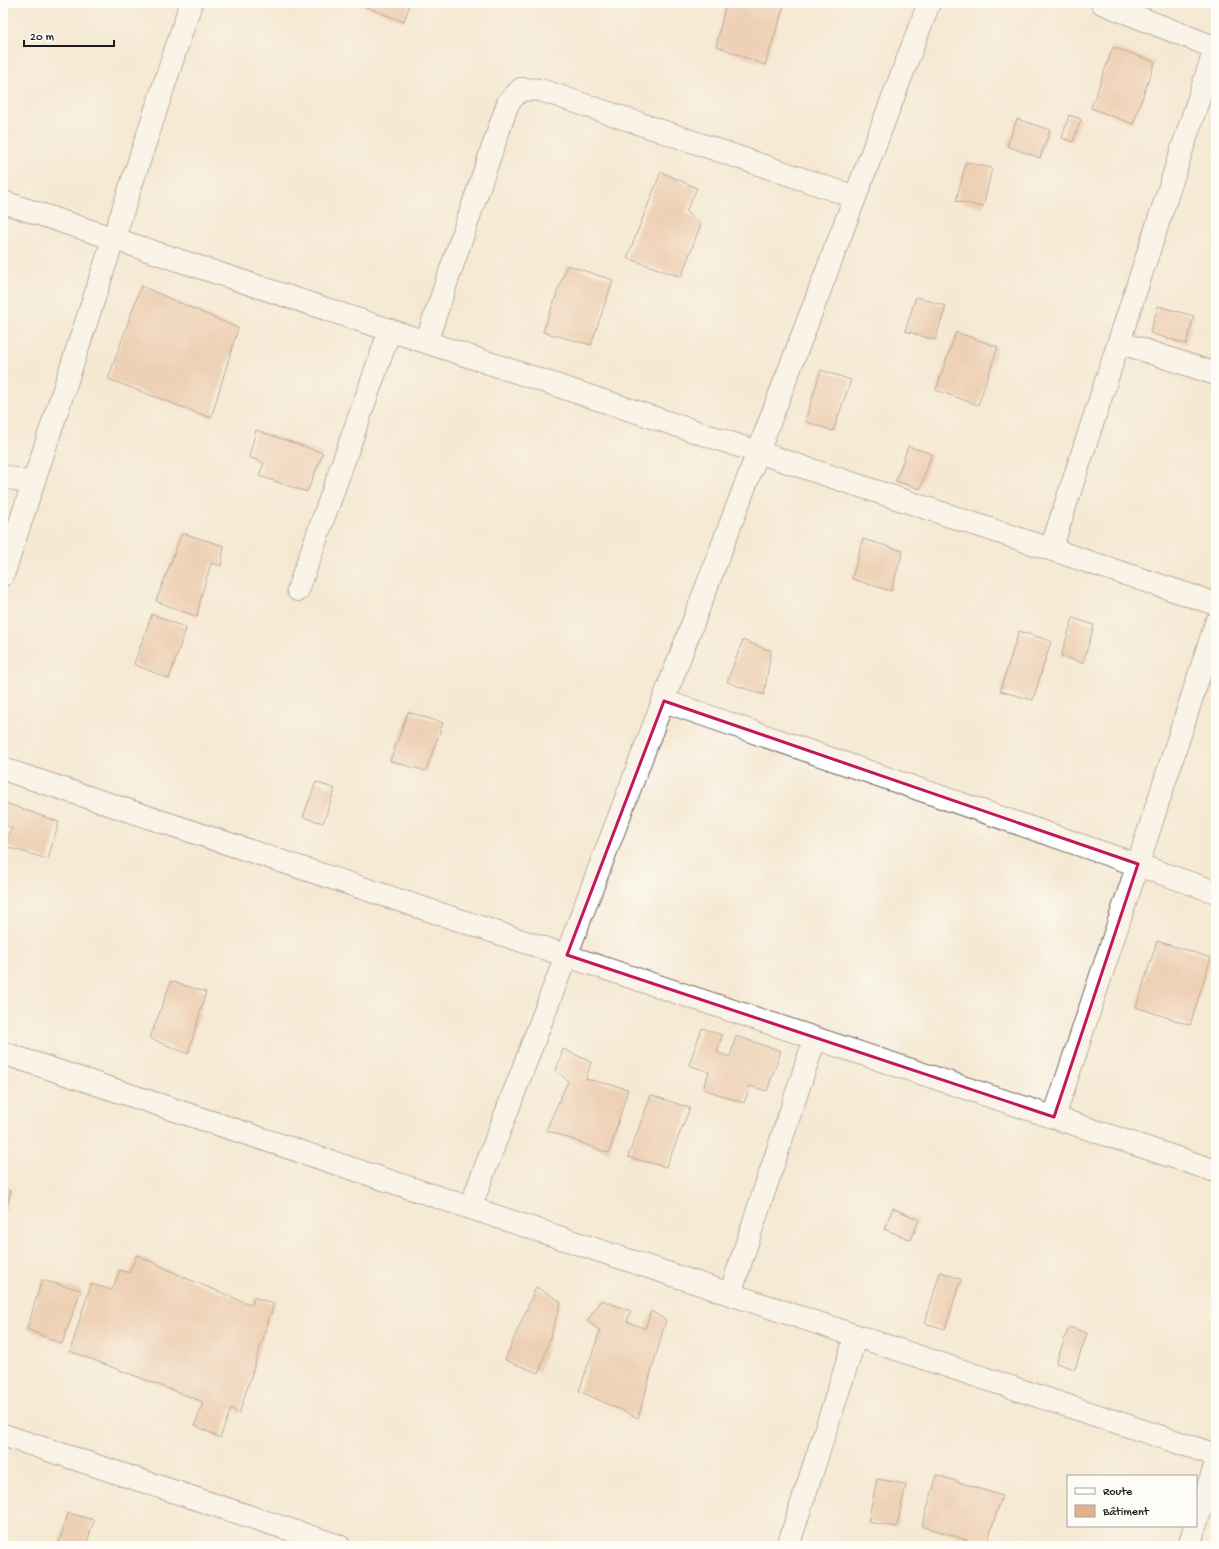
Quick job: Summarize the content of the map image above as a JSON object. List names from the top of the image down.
{
  "legend": ["Route", "Bâtiment"],
  "scale_bar": "20 m"
}
